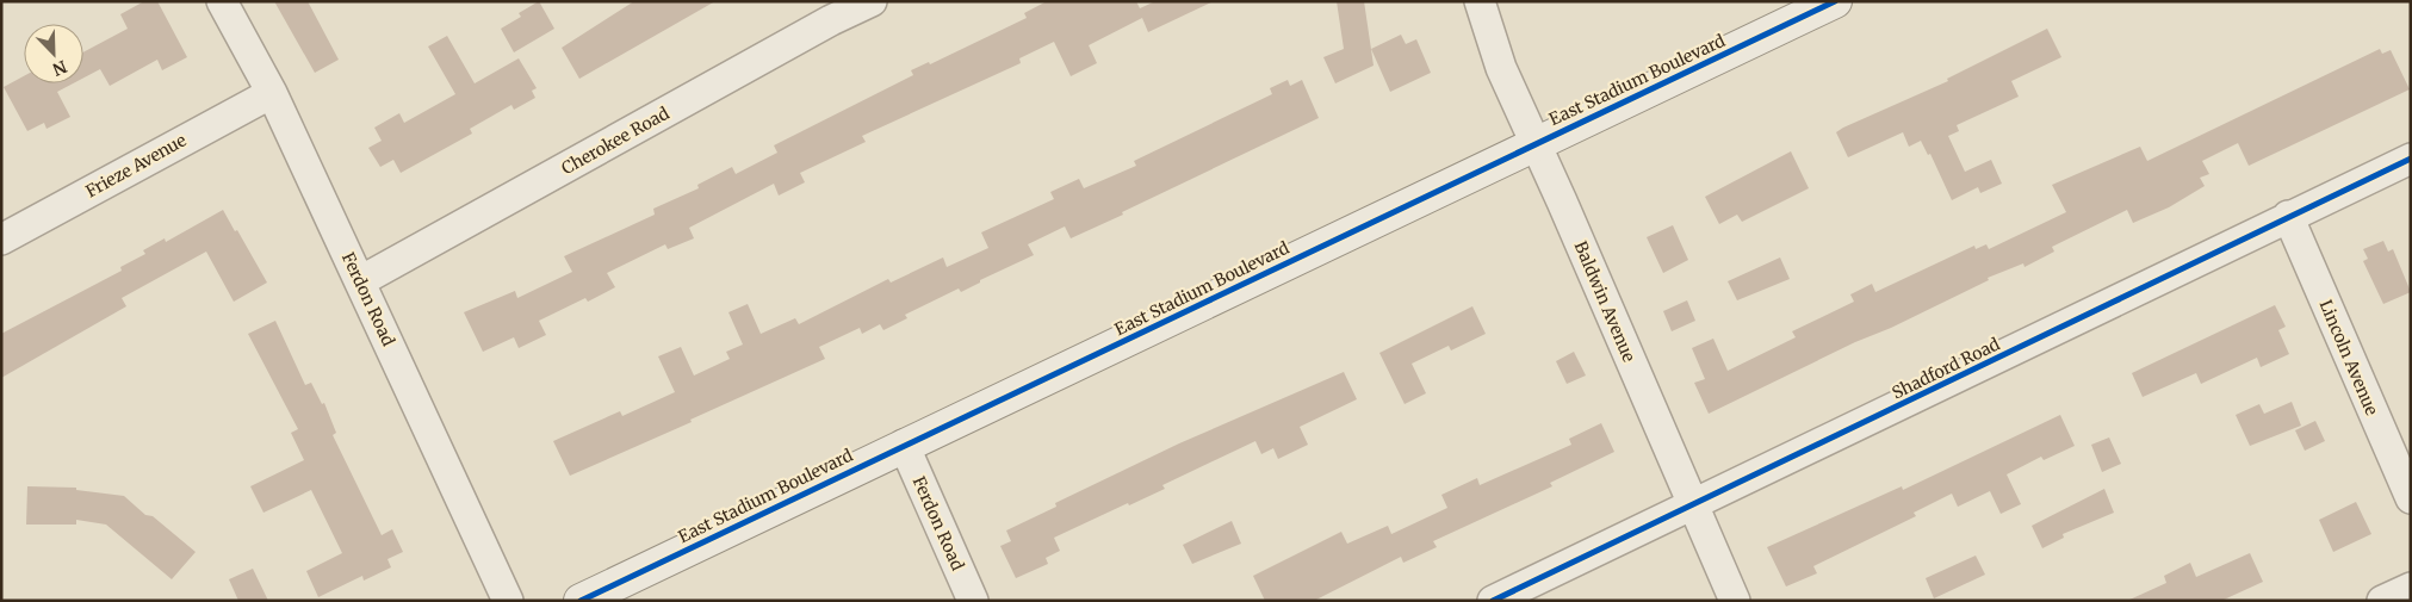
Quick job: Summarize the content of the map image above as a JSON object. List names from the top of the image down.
{
  "streets": {
    "main road": ["East Stadium Boulevard"],
    "street": [
      "Cherokee Road",
      "Frieze Avenue",
      "Ferdon Road",
      "Baldwin Avenue",
      "Lincoln Avenue",
      "Shadford Road"
    ]
  },
  "crossings": [
    ["East Stadium Boulevard", "Ferdon Road"],
    ["East Stadium Boulevard", "Baldwin Avenue"],
    ["Cherokee Road", "Ferdon Road"],
    ["Frieze Avenue", "Ferdon Road"],
    ["Baldwin Avenue", "Shadford Road"],
    ["Lincoln Avenue", "Shadford Road"]
  ],
  "north": "bottom right"
}
